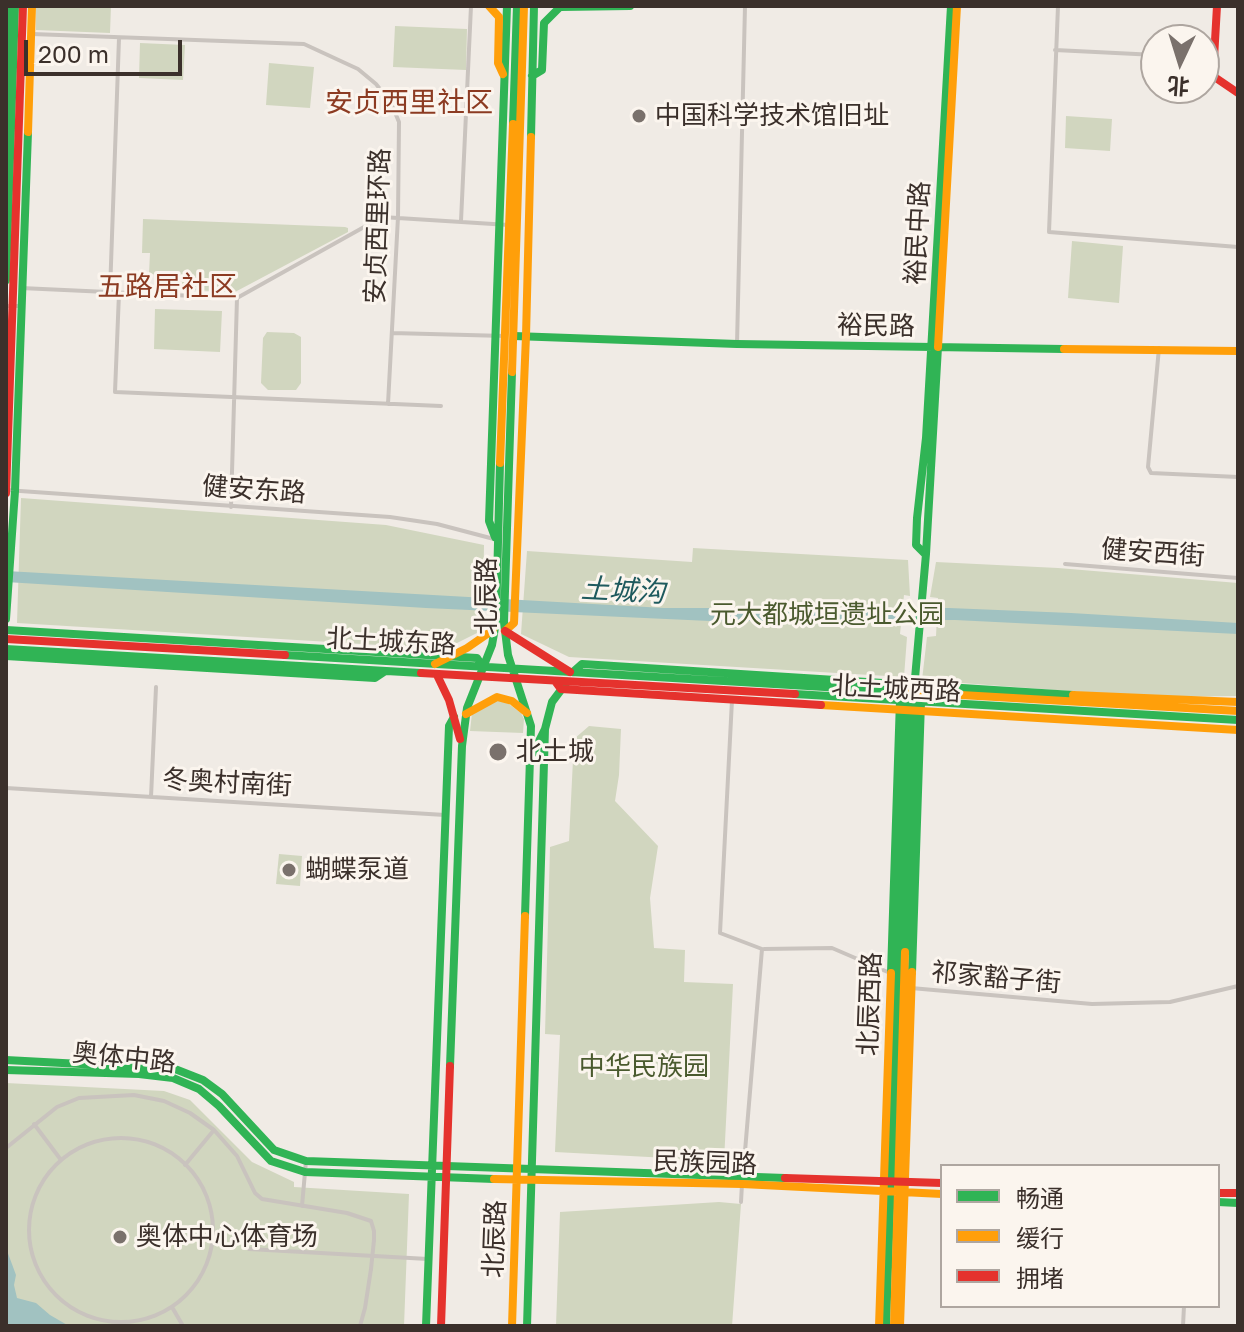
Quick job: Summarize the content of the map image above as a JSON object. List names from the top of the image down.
{
  "streets": {
    "street": [
      "安贞西里环路",
      "裕民中路",
      "裕民路",
      "健安东路",
      "健安西街",
      "北辰路",
      "北土城东路",
      "北土城西路",
      "冬奥村南街",
      "祁家豁子街",
      "北辰西路",
      "奥体中路",
      "民族园路"
    ]
  },
  "crossings": [
    ["裕民中路", "裕民路"],
    ["裕民中路", "北辰西路"],
    ["裕民路", "北辰路"],
    ["健安东路", "北辰路"],
    ["北辰路", "北土城东路"],
    ["北辰路", "北土城西路"],
    ["北辰路", "奥体中路"],
    ["北辰路", "民族园路"],
    ["北土城东路", "北土城西路"],
    ["北土城西路", "北辰西路"],
    ["祁家豁子街", "北辰西路"],
    ["北辰西路", "民族园路"],
    ["奥体中路", "民族园路"]
  ],
  "districts": ["安贞西里社区", "五路居社区"],
  "water": ["土城沟"],
  "parks": ["元大都城垣遗址公园", "中华民族园"],
  "places": [
    "中国科学技术馆旧址",
    "北土城",
    "蝴蝶泵道",
    "奥体中心体育场"
  ],
  "legend": ["畅通", "缓行", "拥堵"],
  "scale_bar": "200 m",
  "north": "bottom"
}
